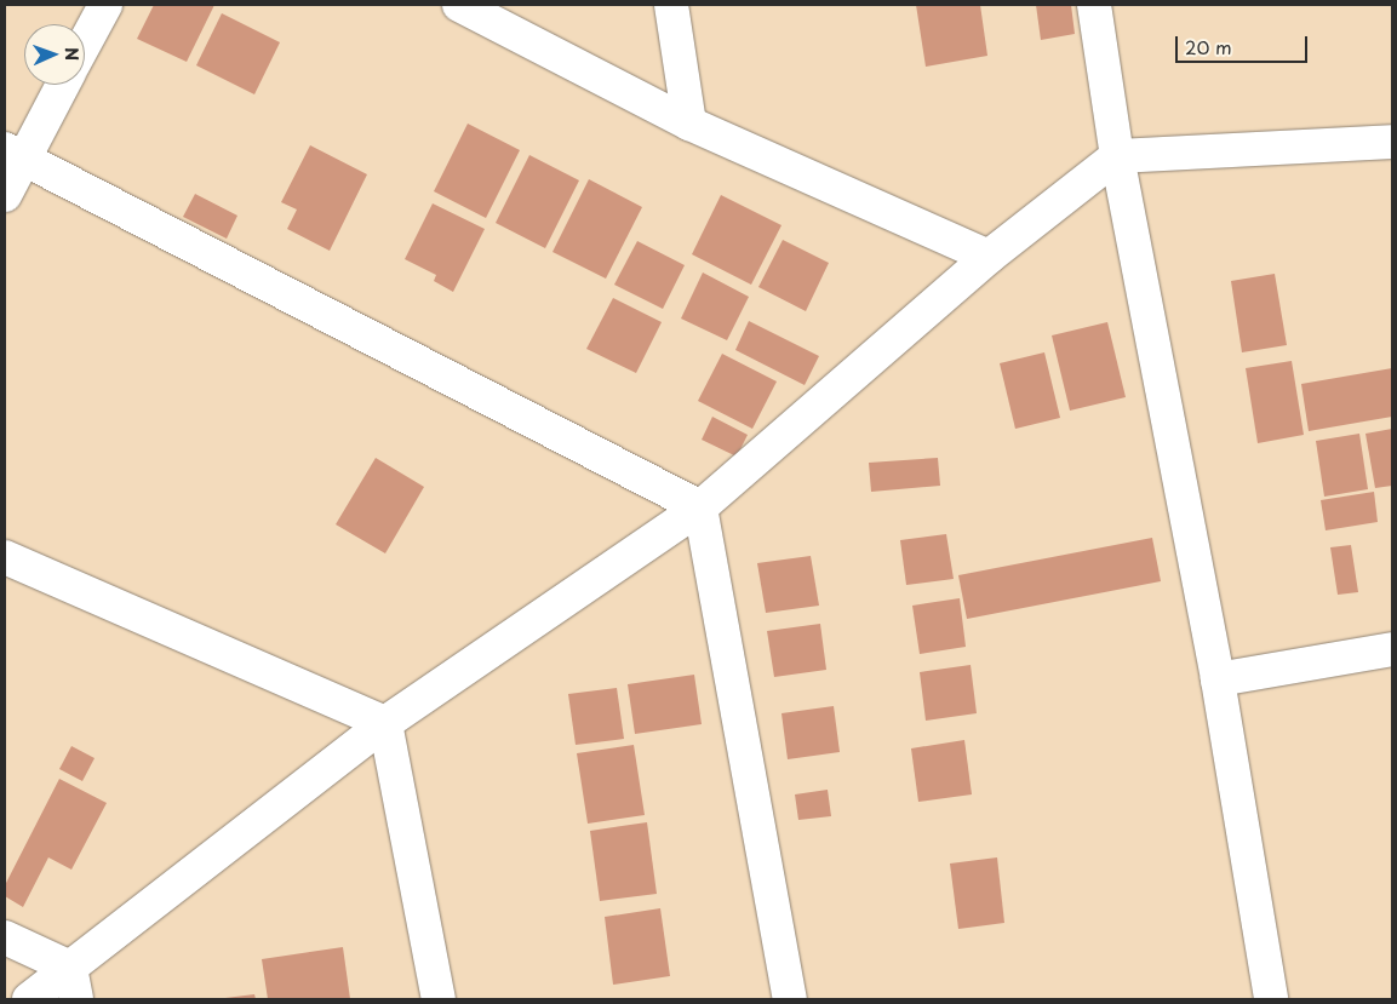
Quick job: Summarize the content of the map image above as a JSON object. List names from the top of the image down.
{
  "scale_bar": "20 m",
  "north": "right"
}
